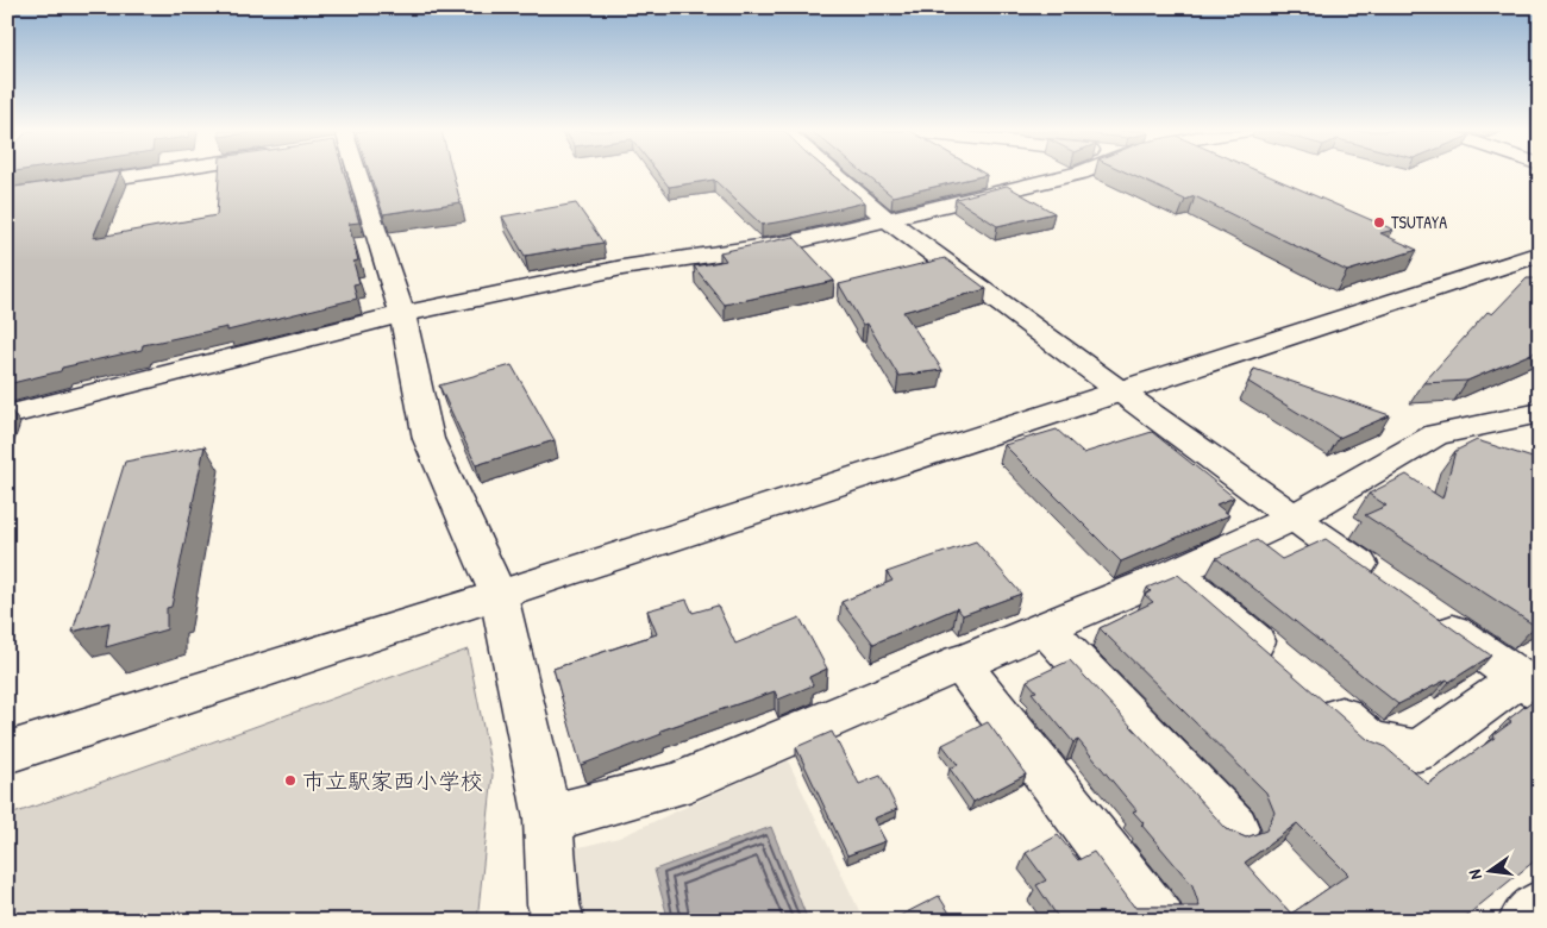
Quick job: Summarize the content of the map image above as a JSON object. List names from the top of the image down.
{
  "places": ["TSUTAYA", "市立駅家西小学校"],
  "north": "left"
}
